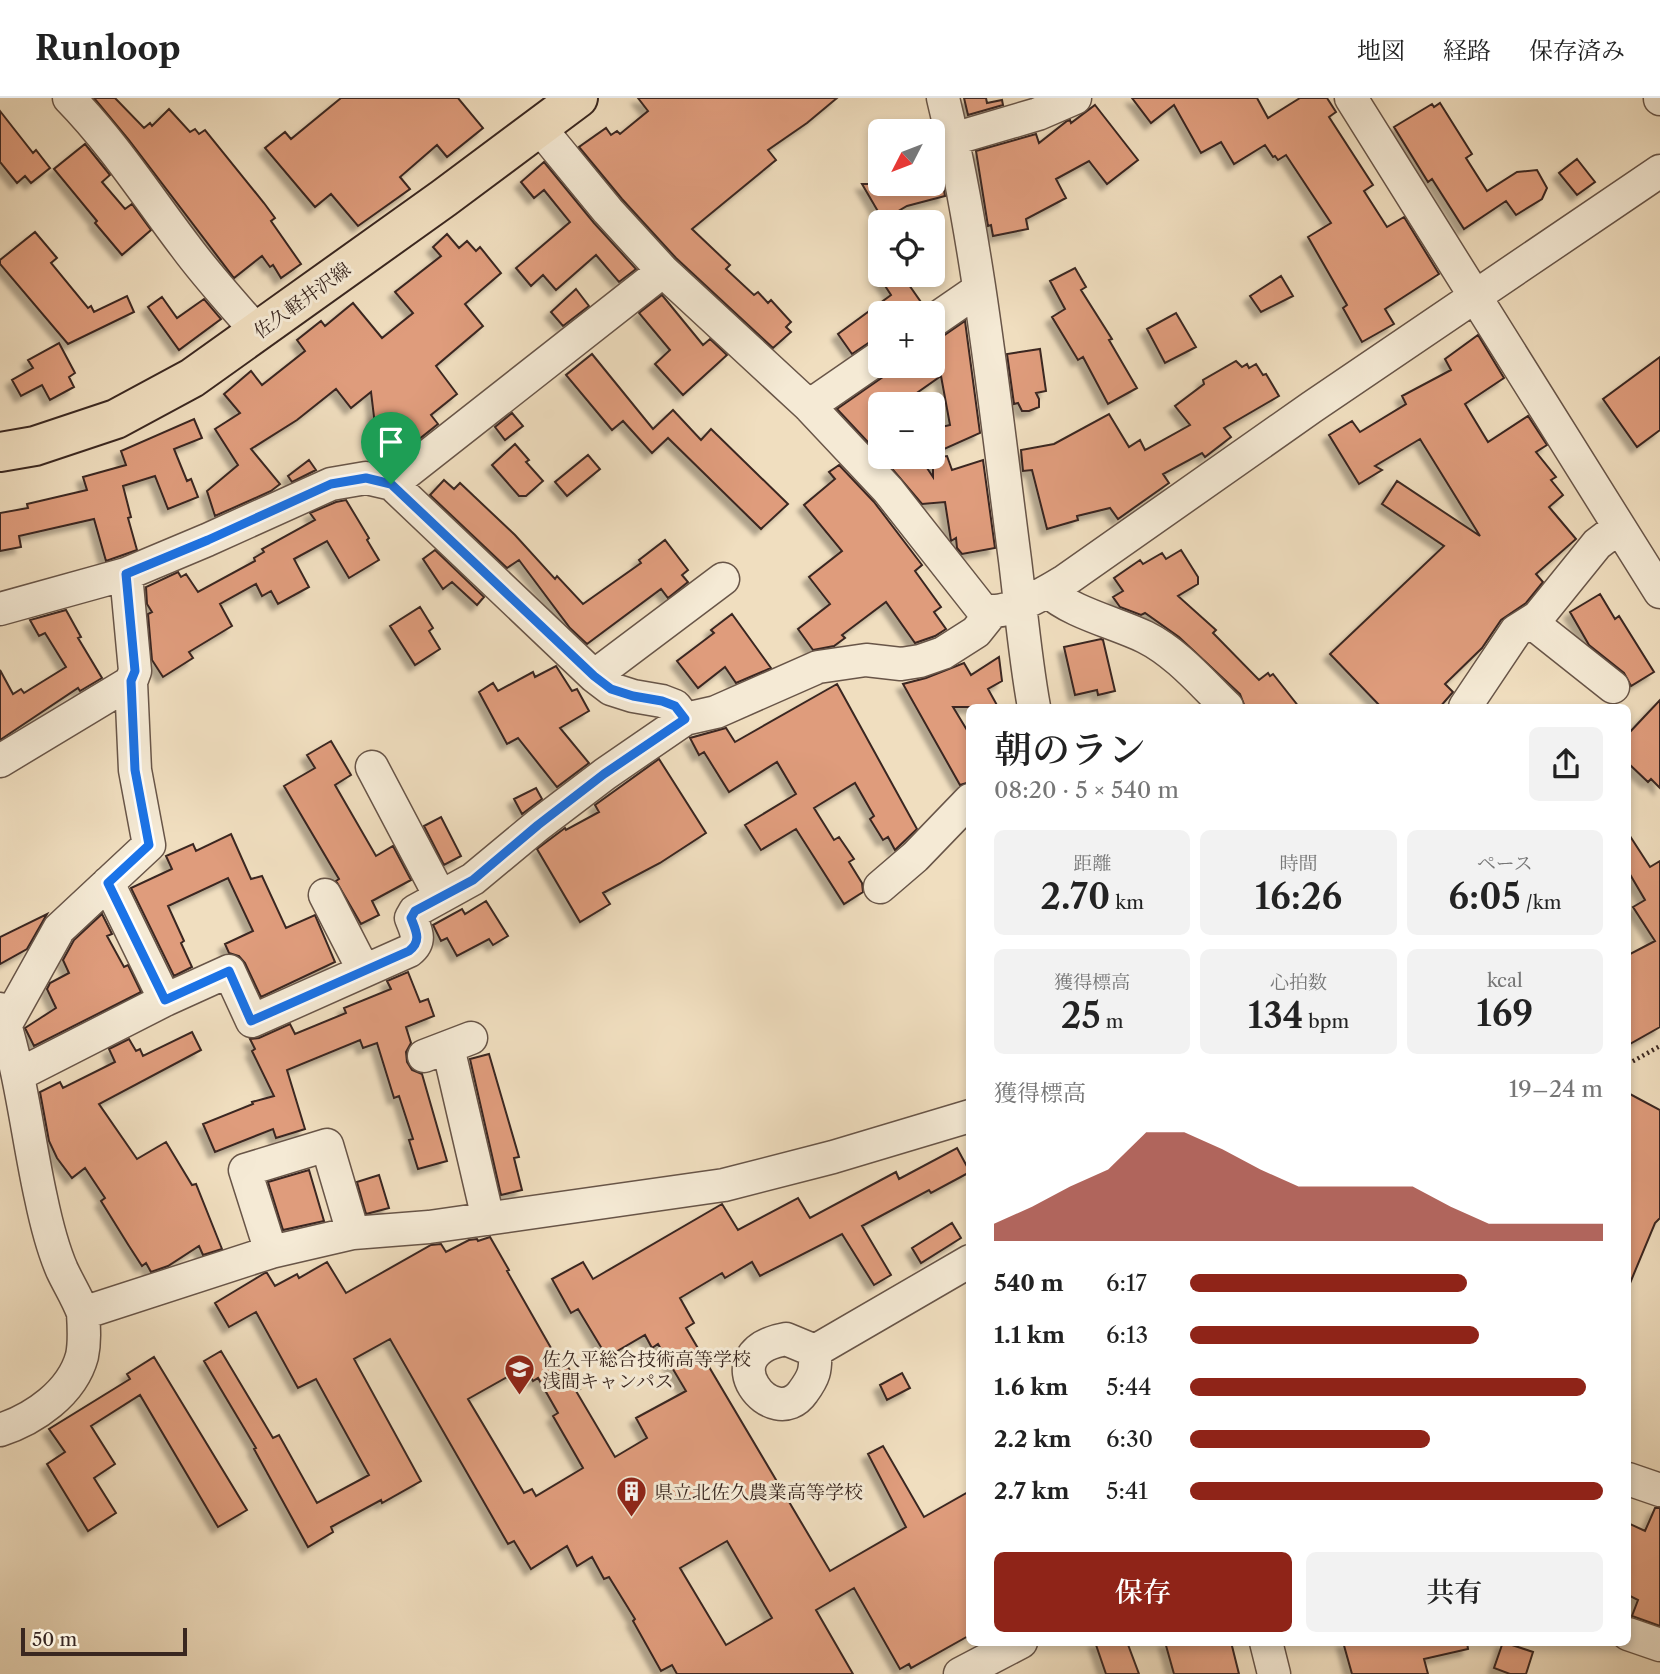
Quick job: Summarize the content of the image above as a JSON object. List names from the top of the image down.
{
  "streets": {
    "main road": ["佐久軽井沢線"]
  },
  "places": {
    "school or university": ["佐久平総合技術高等学校 浅間キャンパス"],
    "building": ["県立北佐久農業高等学校"]
  },
  "scale_bar": "50 m",
  "north": "bottom left",
  "page": {
    "header": "Runloop",
    "nav": ["地図", "経路", "保存済み"],
    "map_buttons": ["+", "−"],
    "heading": ["朝のラン", "08:20 · 5 × 540 m"],
    "stats": [
      ["距離", "2.70 km"],
      ["時間", "16:26"],
      ["ペース", "6:05 /km"],
      ["獲得標高", "25 m"],
      ["心拍数", "134 bpm"],
      ["kcal", "169"]
    ],
    "chart": ["獲得標高", "19–24 m"],
    "list": [
      {
        "name": "540 m",
        "note": "6:17"
      },
      {
        "name": "1.1 km",
        "note": "6:13"
      },
      {
        "name": "1.6 km",
        "note": "5:44"
      },
      {
        "name": "2.2 km",
        "note": "6:30"
      },
      {
        "name": "2.7 km",
        "note": "5:41"
      }
    ],
    "buttons": ["保存", "共有"],
    "scale": "50 m"
  }
}
